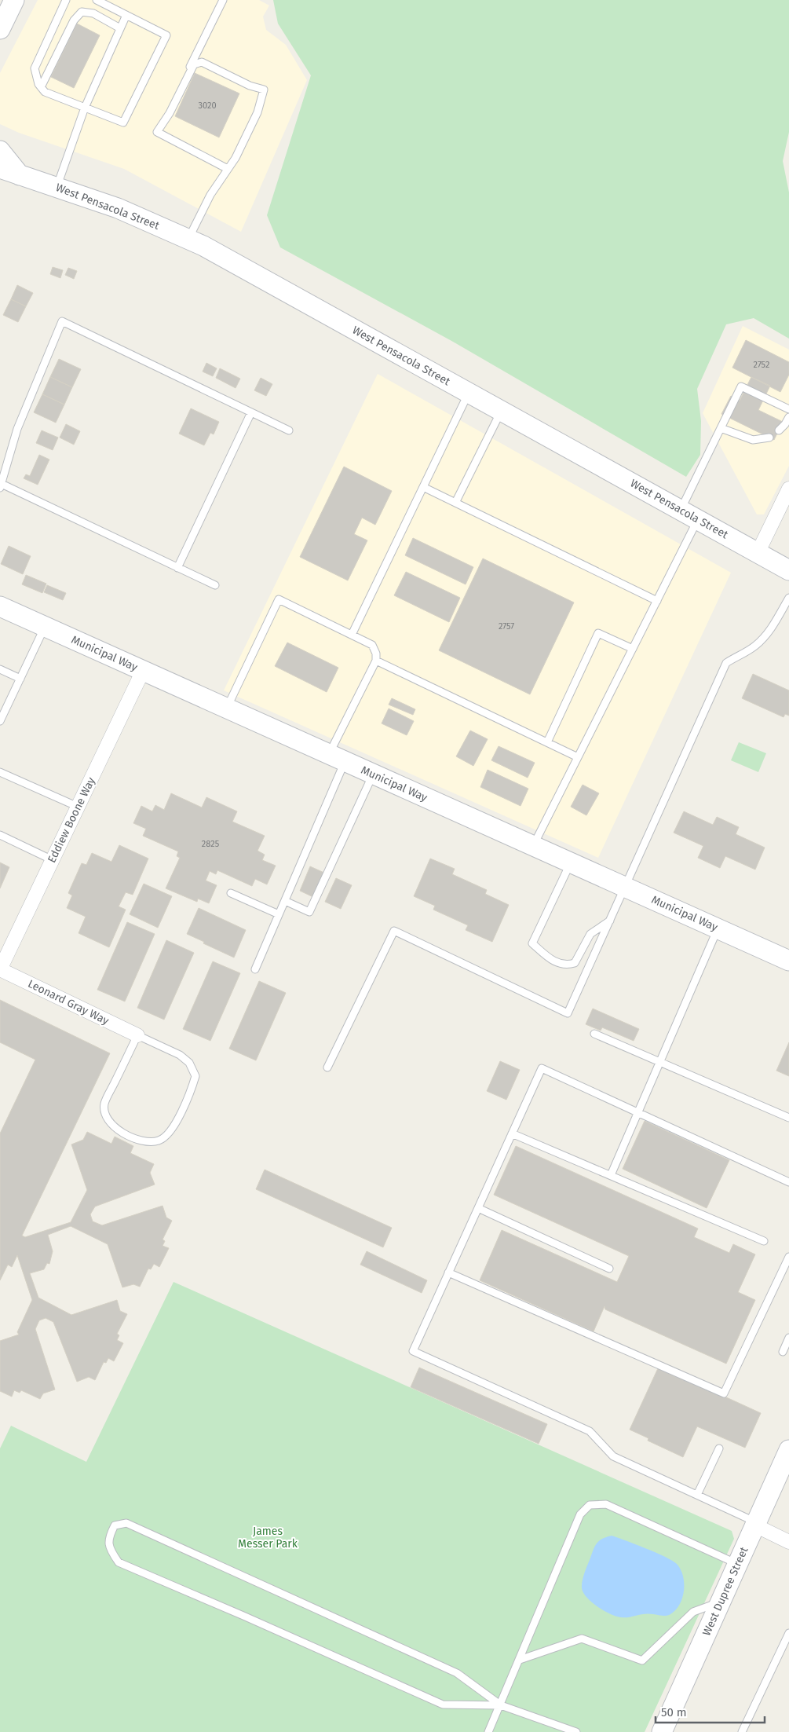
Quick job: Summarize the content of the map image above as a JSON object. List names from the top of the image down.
{
  "streets": {
    "street": [
      "West Pensacola Street",
      "Municipal Way",
      "Eddiew Boone Way",
      "Leonard Gray Way",
      "West Dupree Street"
    ]
  },
  "crossings": [
    ["Municipal Way", "Eddiew Boone Way"],
    ["Eddiew Boone Way", "Leonard Gray Way"]
  ],
  "parks": ["James Messer Park"],
  "house_numbers": [
    "3020",
    "2752",
    "2757",
    "2825"
  ],
  "scale_bar": "50 m"
}
